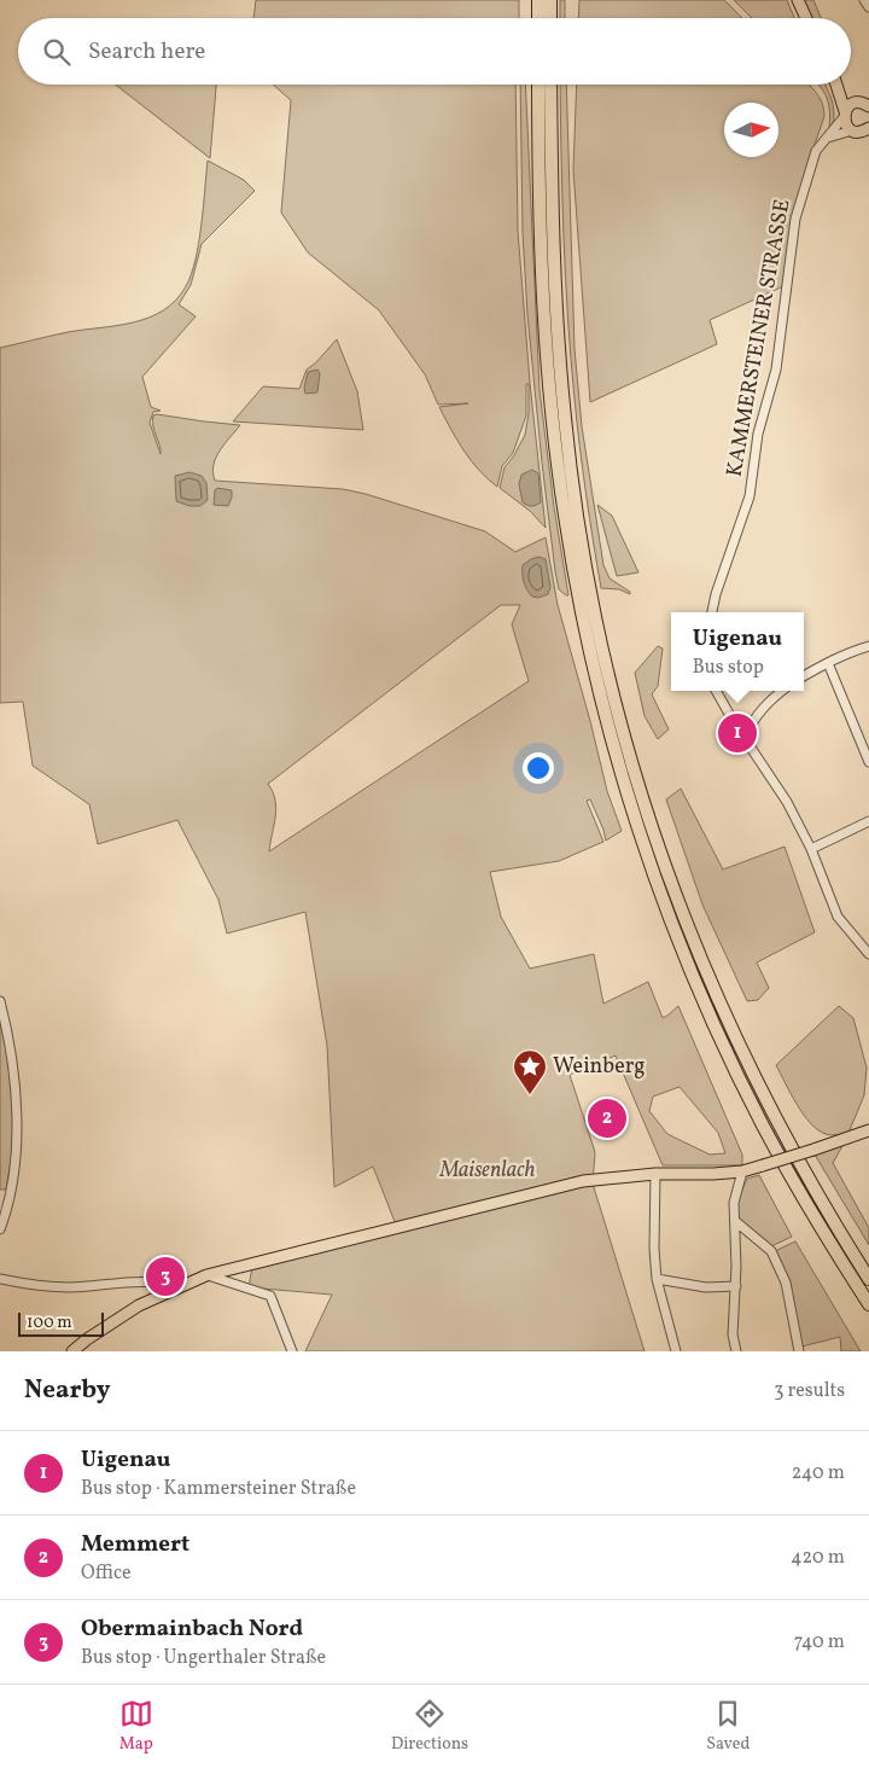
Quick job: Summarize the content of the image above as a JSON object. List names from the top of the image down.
{
  "streets": {
    "street": ["KAMMERSTEINER STRASSE"]
  },
  "parks": ["Maisenlach"],
  "places": {
    "place": ["Weinberg"]
  },
  "scale_bar": "100 m",
  "north": "right",
  "page": {
    "search": "Search here",
    "popup": ["Uigenau", "Bus stop"],
    "pins": ["1", "2", "3"],
    "scale": "100 m",
    "heading": ["Nearby", "3 results"],
    "list": [
      {
        "mark": "1",
        "name": "Uigenau",
        "note": "Bus stop · Kammersteiner Straße",
        "value": "240 m"
      },
      {
        "mark": "2",
        "name": "Memmert",
        "note": "Office",
        "value": "420 m"
      },
      {
        "mark": "3",
        "name": "Obermainbach Nord",
        "note": "Bus stop · Ungerthaler Straße",
        "value": "740 m"
      }
    ],
    "nav": ["Map", "Directions", "Saved"]
  }
}
